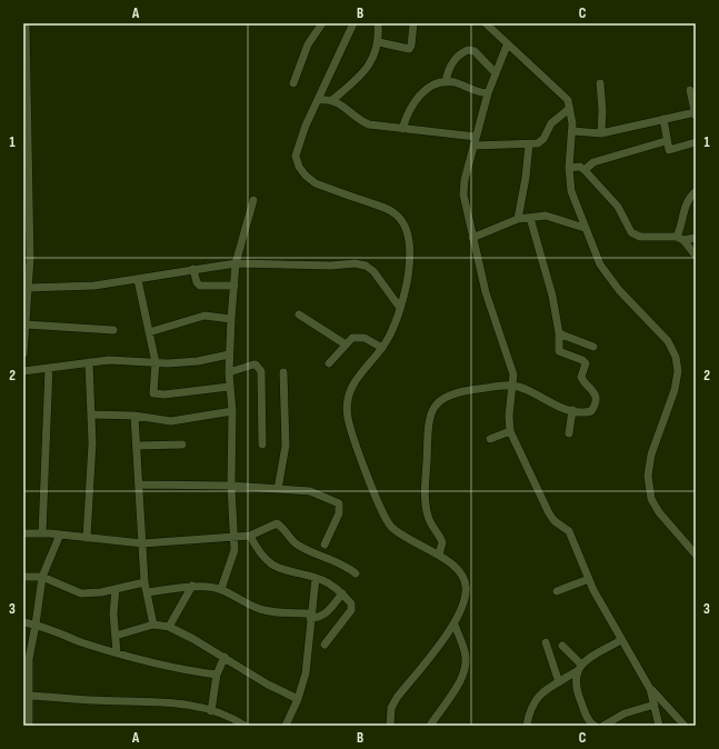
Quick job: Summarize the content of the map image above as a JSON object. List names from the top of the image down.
{
  "grid": {
    "columns": ["A", "B", "C"],
    "rows": ["1", "2", "3"]
  }
}
